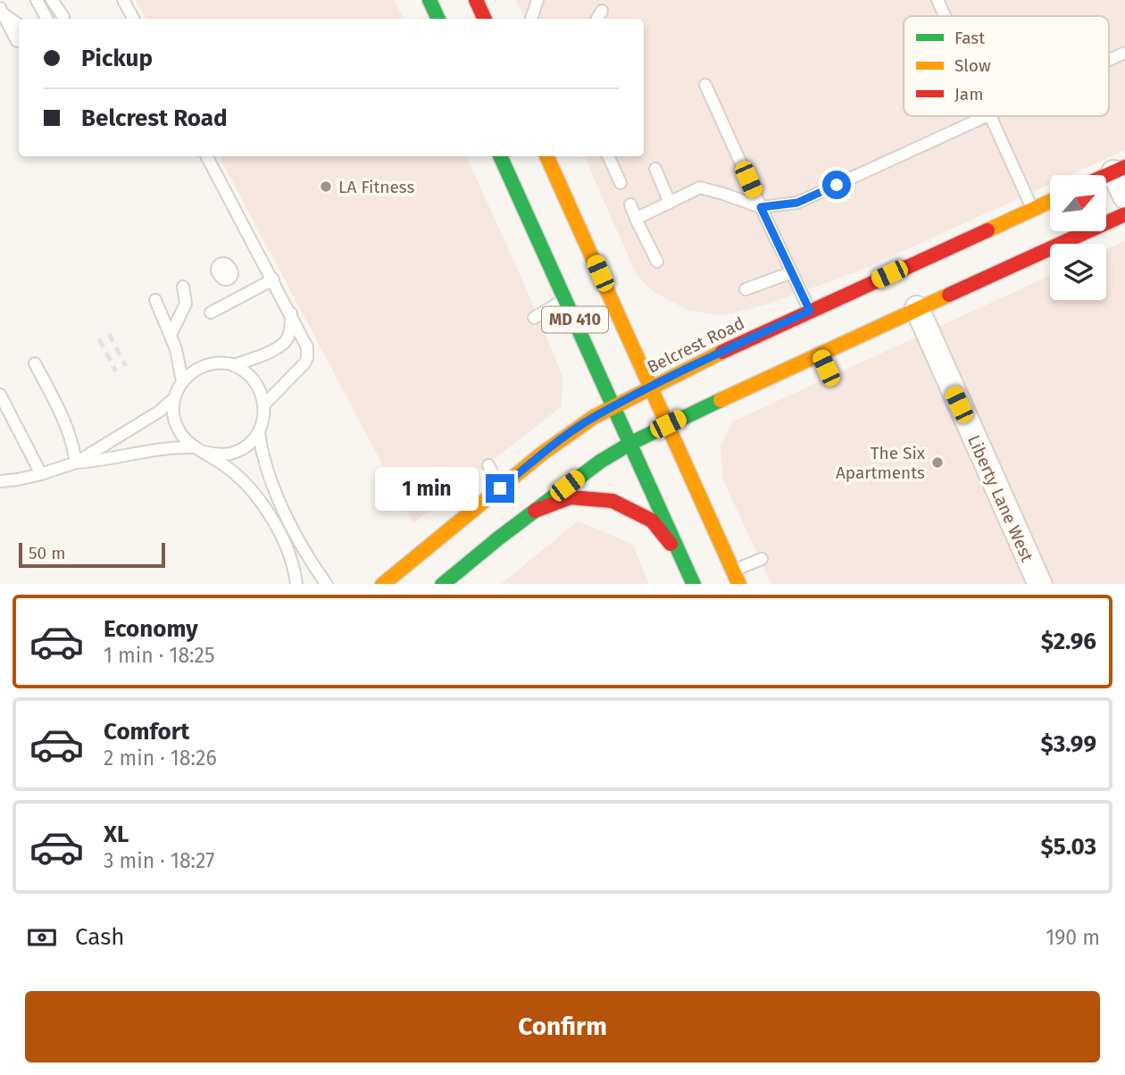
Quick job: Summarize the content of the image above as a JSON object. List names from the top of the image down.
{
  "streets": {
    "main road": ["MD 410", "Belcrest Road"],
    "street": ["Liberty Lane West"]
  },
  "crossings": [
    ["MD 410", "Belcrest Road"]
  ],
  "places": ["LA Fitness", "The Six Apartments"],
  "legend": ["Fast", "Slow", "Jam"],
  "scale_bar": "50 m",
  "north": "top right",
  "page": {
    "banner": ["Pickup", "Belcrest Road"],
    "bubble": "1 min",
    "scale": "50 m",
    "list": [
      {
        "name": "Economy",
        "note": "1 min · 18:25",
        "value": "$2.96"
      },
      {
        "name": "Comfort",
        "note": "2 min · 18:26",
        "value": "$3.99"
      },
      {
        "name": "XL",
        "note": "3 min · 18:27",
        "value": "$5.03"
      }
    ],
    "pay": ["Cash", "190 m"],
    "buttons": "Confirm"
  }
}
